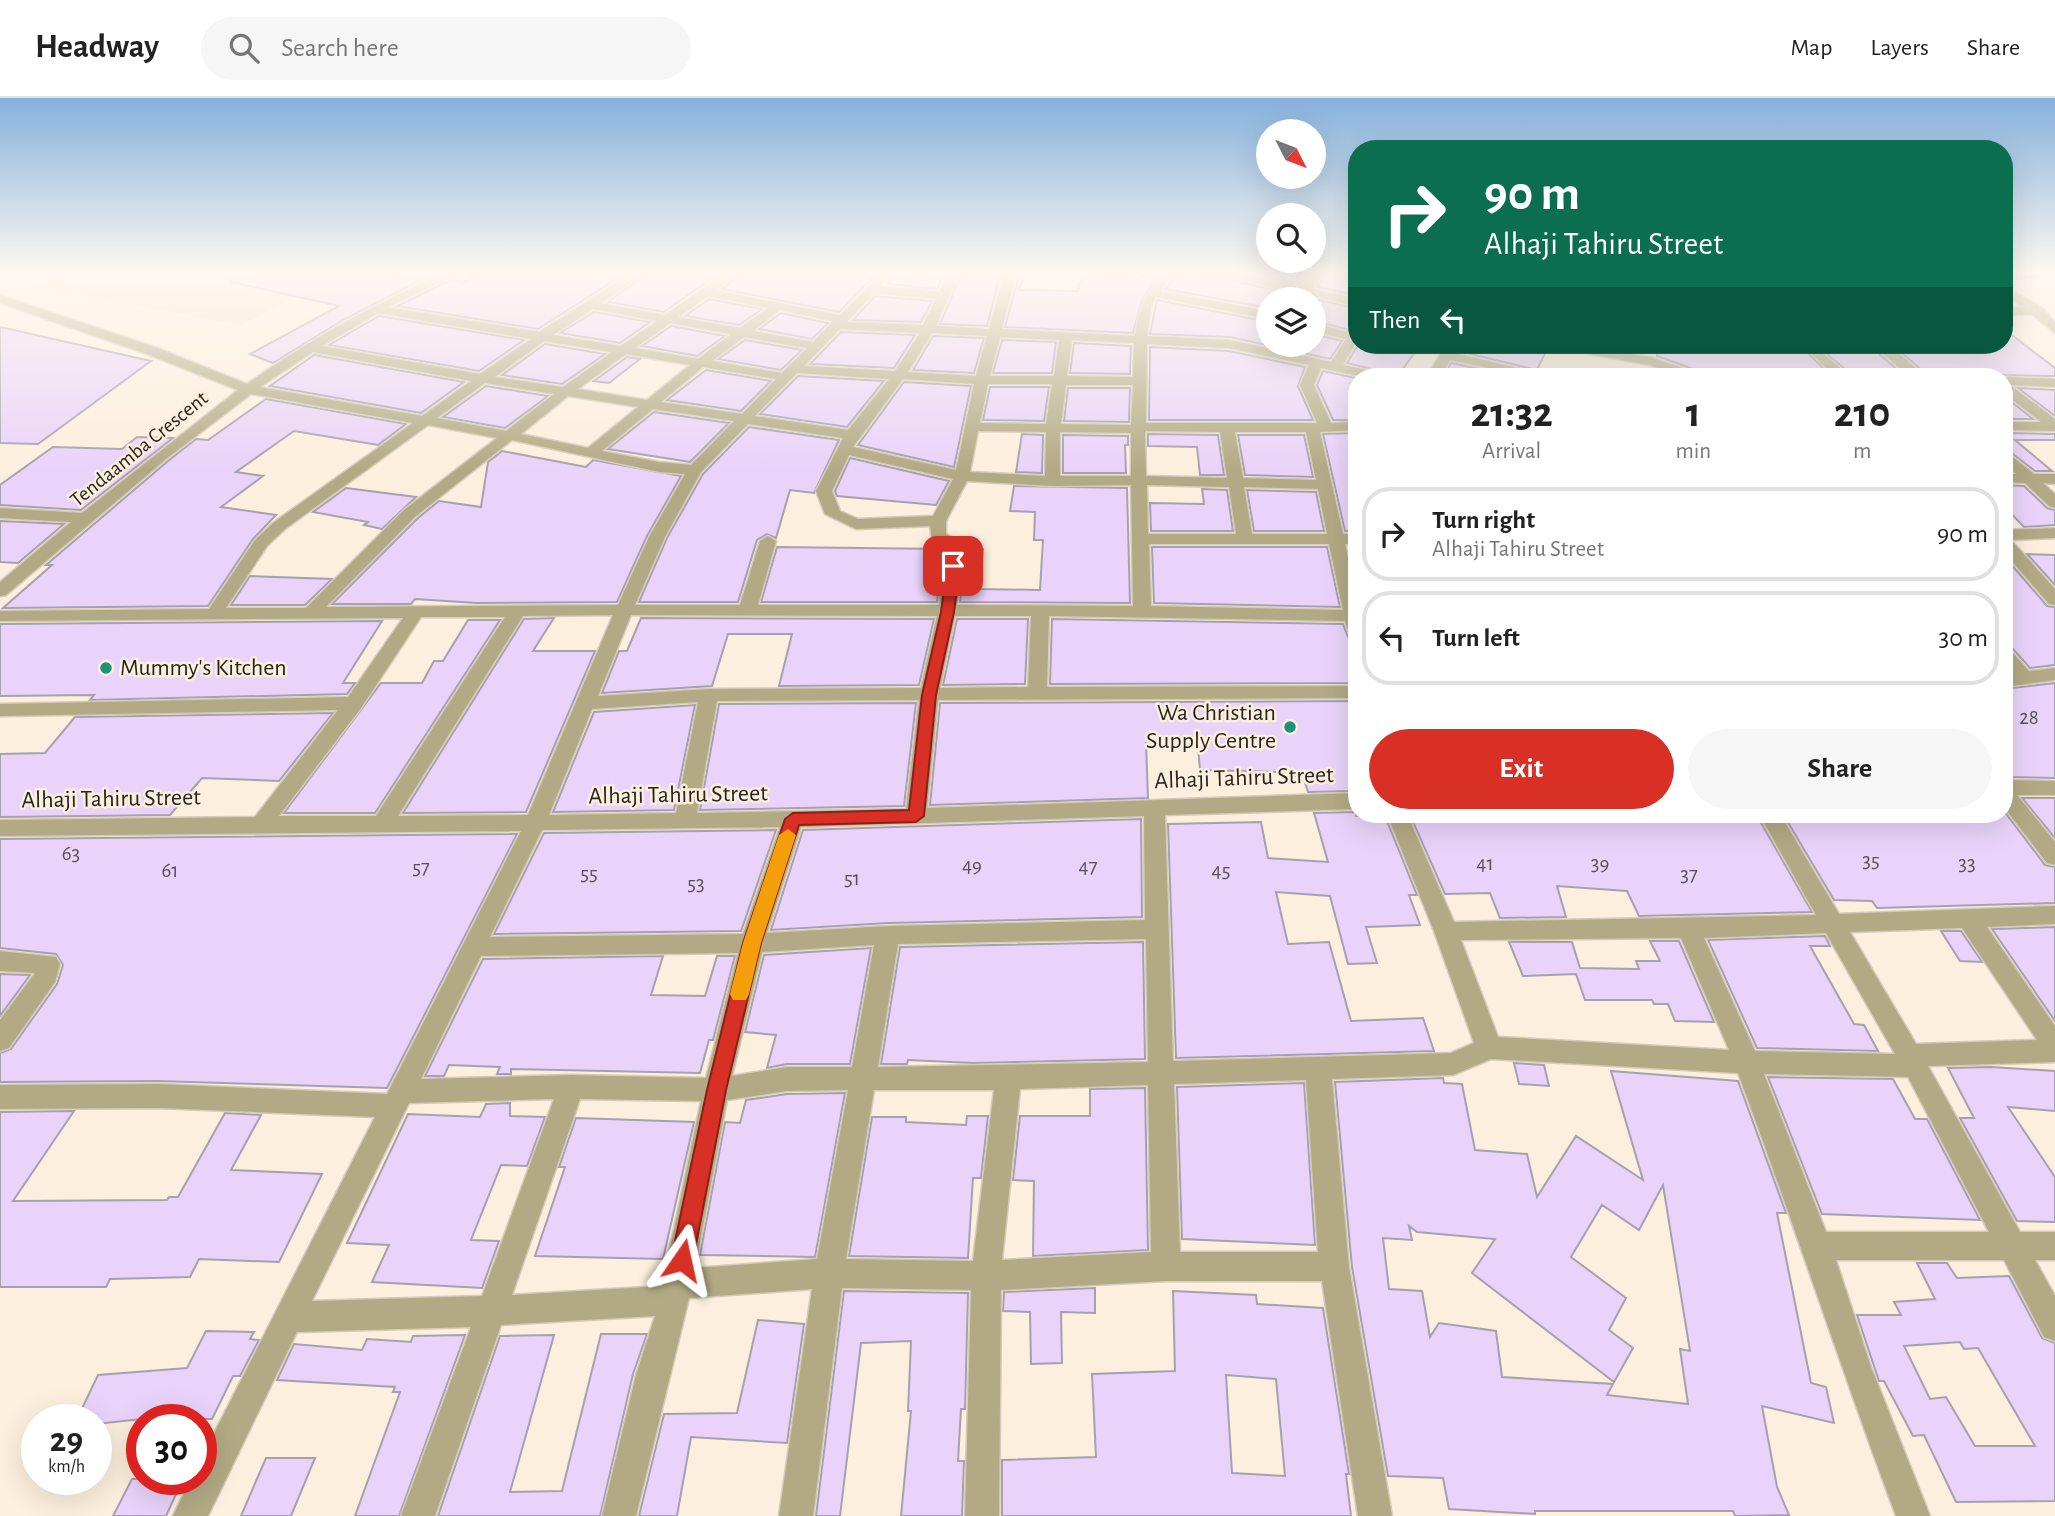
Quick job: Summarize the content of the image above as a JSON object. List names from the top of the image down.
{
  "streets": {
    "street": ["Tendaamba Crescent", "Alhaji Tahiru Street"]
  },
  "places": ["Mummy's Kitchen", "Wa Christian Supply Centre"],
  "house_numbers": [
    "28",
    "63",
    "35",
    "41",
    "39",
    "33",
    "49",
    "47",
    "57",
    "61",
    "45",
    "55",
    "37",
    "51",
    "53"
  ],
  "north": "bottom right",
  "page": {
    "header": "Headway",
    "search": "Search here",
    "nav": ["Map", "Layers", "Share"],
    "turn": ["90 m", "Alhaji Tahiru Street"],
    "then": "Then",
    "eta": [
      "21:32",
      "Arrival",
      "1",
      "min",
      "210",
      "m"
    ],
    "list": [
      {
        "name": "Turn right",
        "note": "Alhaji Tahiru Street",
        "value": "90 m"
      },
      {
        "name": "Turn left",
        "value": "30 m"
      }
    ],
    "buttons": ["Exit", "Share"],
    "speed": "29 km/h",
    "limit": "30"
  }
}
